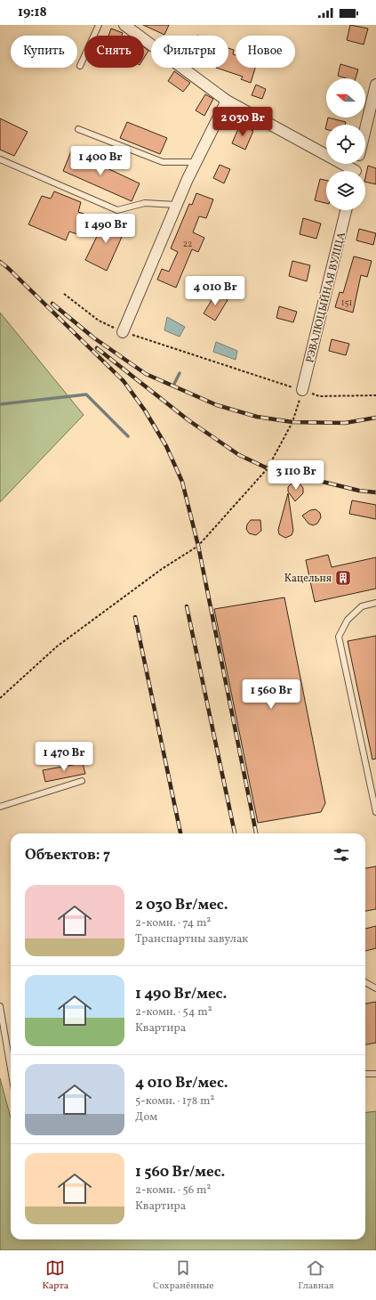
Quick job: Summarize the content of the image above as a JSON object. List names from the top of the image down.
{
  "streets": {
    "street": ["РЭВАЛЮЦЫЙНАЯ ВУЛІЦА"]
  },
  "places": {
    "building": ["Кацельня"]
  },
  "house_numbers": ["22", "151"],
  "north": "left",
  "page": {
    "status": "19:18",
    "chip": [
      "Купить",
      "Снять",
      "Фильтры",
      "Новое"
    ],
    "price": [
      "2 030 Br",
      "1 400 Br",
      "1 490 Br",
      "4 010 Br",
      "3 110 Br",
      "1 560 Br",
      "1 470 Br"
    ],
    "heading": "Объектов: 7",
    "list": [
      {
        "name": "2 030 Br/мес.",
        "note": "2-комн. · 74 m² · Транспартны завулак"
      },
      {
        "name": "1 490 Br/мес.",
        "note": "2-комн. · 54 m² · Квартира"
      },
      {
        "name": "4 010 Br/мес.",
        "note": "5-комн. · 178 m² · Дом"
      },
      {
        "name": "1 560 Br/мес.",
        "note": "2-комн. · 56 m² · Квартира"
      }
    ],
    "tabs": ["Карта", "Сохранённые", "Главная"]
  }
}
